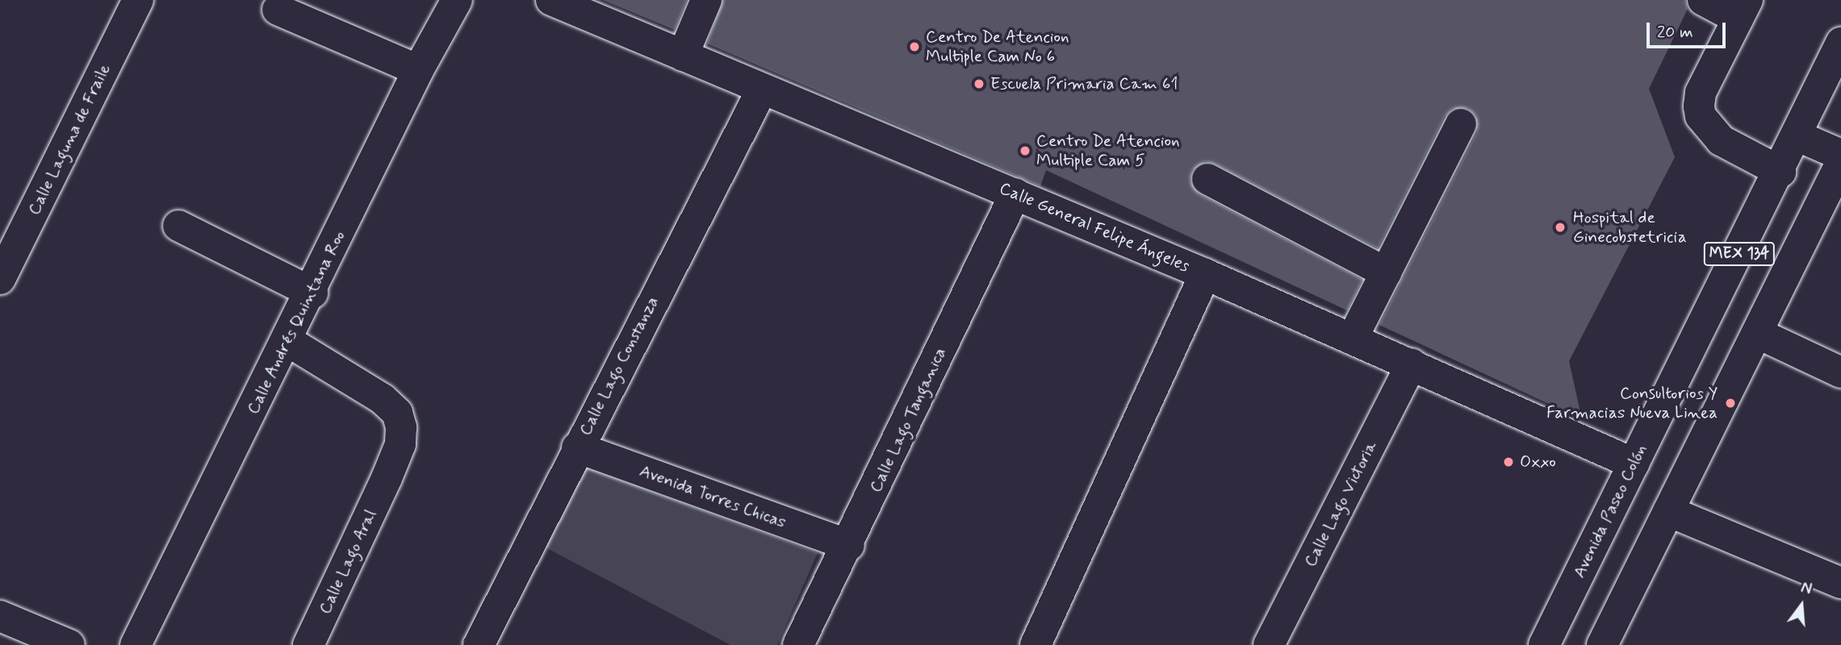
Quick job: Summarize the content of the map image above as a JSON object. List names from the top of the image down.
{
  "streets": {
    "street": [
      "Calle Laguna de Fraile",
      "Calle General Felipe Ángeles",
      "MEX 134",
      "Calle Andrés Quintana Roo",
      "Calle Lago Constanza",
      "Calle Lago Tanganica",
      "Avenida Torres Chicas",
      "Calle Lago Victoria",
      "Avenida Paseo Colón",
      "Calle Lago Aral"
    ]
  },
  "crossings": [
    ["Calle General Felipe Ángeles", "Calle Lago Constanza"],
    ["Calle General Felipe Ángeles", "Calle Lago Tanganica"],
    ["Calle General Felipe Ángeles", "Calle Lago Victoria"],
    ["Calle General Felipe Ángeles", "Avenida Paseo Colón"],
    ["Calle Andrés Quintana Roo", "Calle Lago Aral"],
    ["Calle Lago Constanza", "Avenida Torres Chicas"],
    ["Calle Lago Tanganica", "Avenida Torres Chicas"]
  ],
  "places": [
    "Centro De Atencion Multiple Cam No 6",
    "Escuela Primaria Cam 61",
    "Centro De Atencion Multiple Cam 5",
    "Hospital de Ginecobstetricia",
    "Consultorios Y Farmacias Nueva Linea",
    "Oxxo"
  ],
  "scale_bar": "20 m",
  "north": "top"
}
